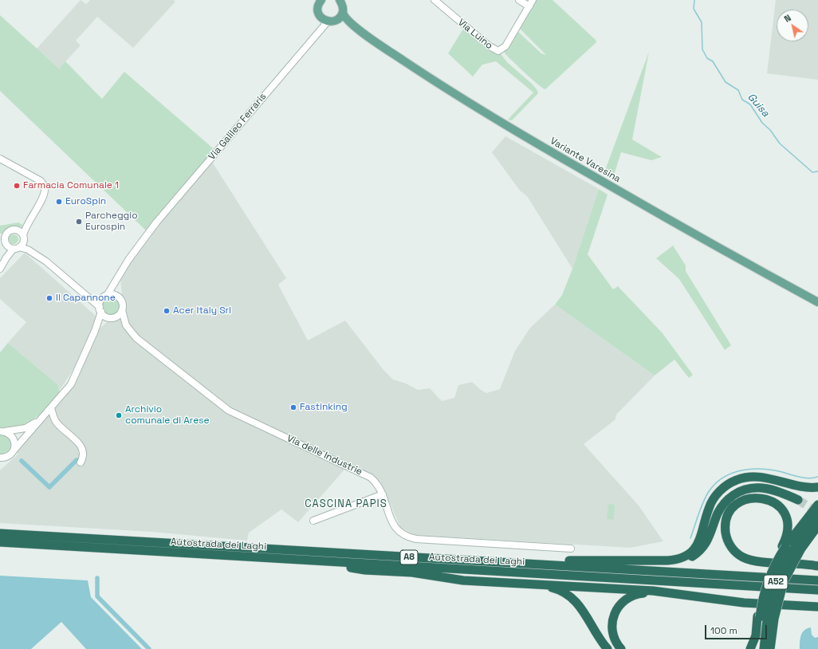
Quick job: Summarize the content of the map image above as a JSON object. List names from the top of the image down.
{
  "streets": {
    "highway": ["Autostrada dei Laghi", "A8", "A52"],
    "main road": ["Variante Varesina"],
    "street": ["Via Luino", "Via Galileo Ferraris", "Via delle Industrie"]
  },
  "crossings": [
    ["Via Galileo Ferraris", "Variante Varesina"],
    ["Via Galileo Ferraris", "Via delle Industrie"]
  ],
  "districts": ["CASCINA PAPIS"],
  "water": ["Guisa"],
  "places": [
    "Farmacia Comunale 1",
    "EuroSpin",
    "Parcheggio Eurospin",
    "Il Capannone",
    "Acer Italy Srl",
    "Fastinking",
    "Archivio comunale di Arese"
  ],
  "scale_bar": "100 m",
  "north": "top left"
}
